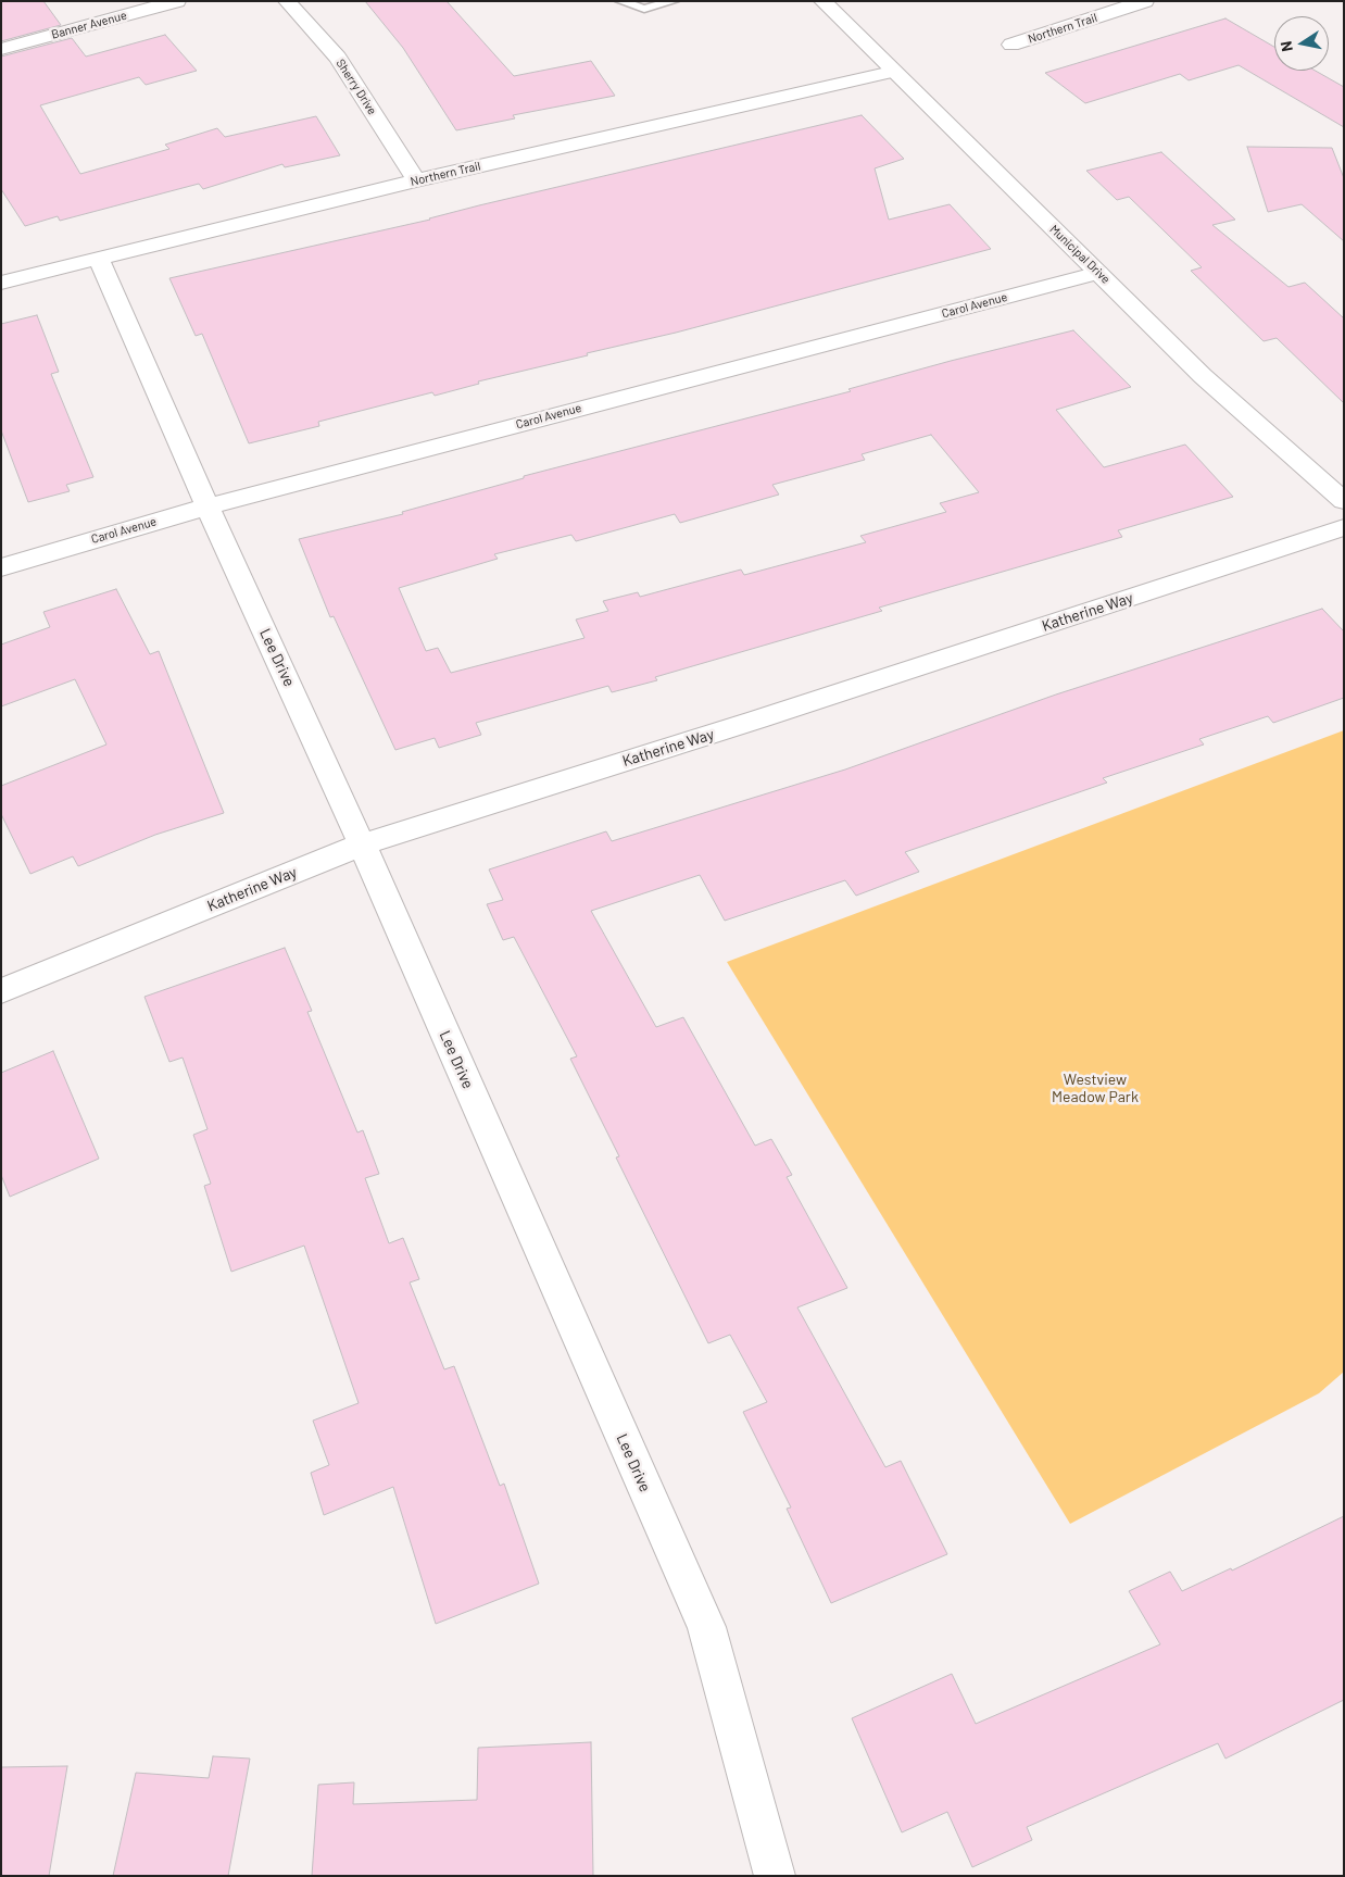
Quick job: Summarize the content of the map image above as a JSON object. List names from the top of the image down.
{
  "streets": {
    "street": [
      "Banner Avenue",
      "Northern Trail",
      "Sherry Drive",
      "Municipal Drive",
      "Carol Avenue",
      "Katherine Way",
      "Lee Drive"
    ]
  },
  "crossings": [
    ["Northern Trail", "Sherry Drive"],
    ["Northern Trail", "Municipal Drive"],
    ["Northern Trail", "Lee Drive"],
    ["Municipal Drive", "Carol Avenue"],
    ["Carol Avenue", "Lee Drive"],
    ["Katherine Way", "Lee Drive"]
  ],
  "parks": ["Westview Meadow Park"],
  "north": "left"
}
